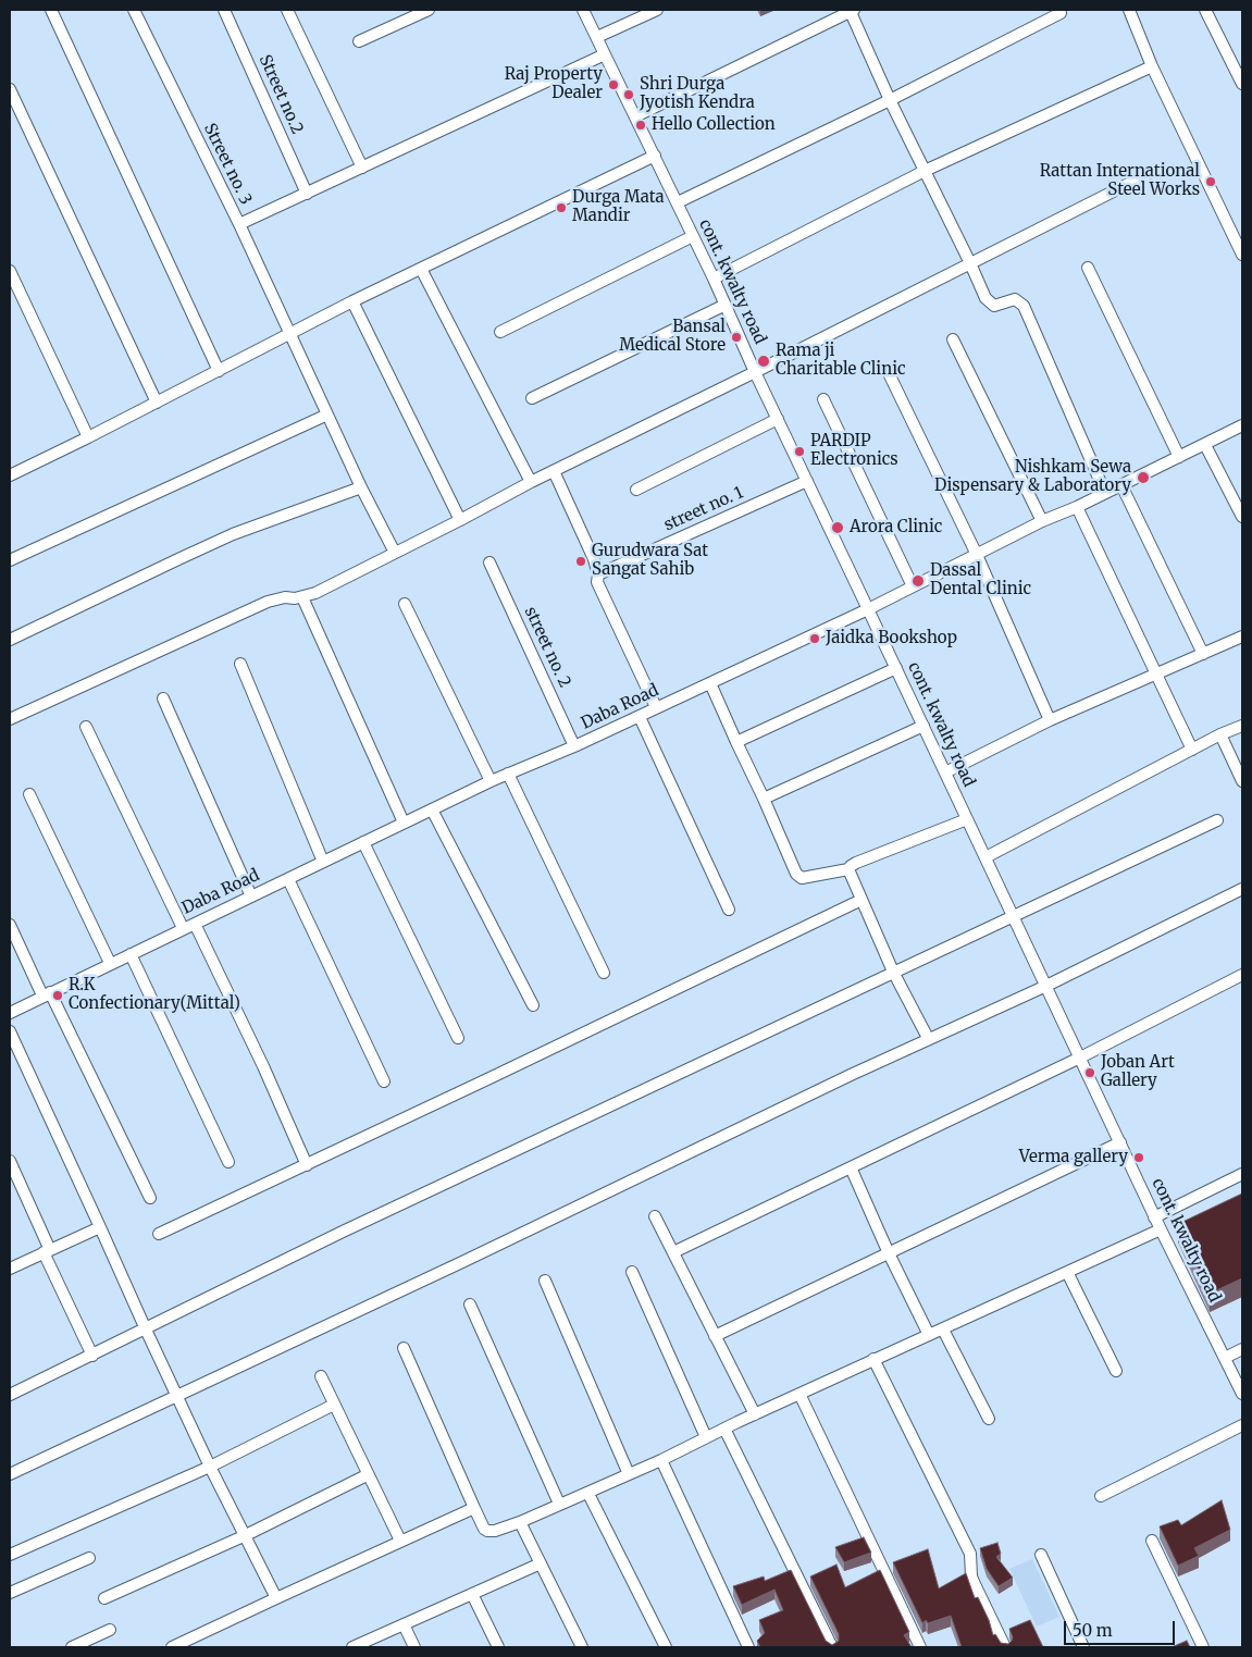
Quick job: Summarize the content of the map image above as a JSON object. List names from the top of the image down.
{
  "streets": {
    "street": [
      "Street no.2",
      "Street no. 3",
      "cont. kwalty road",
      "street no. 1",
      "street no. 2",
      "Daba Road"
    ]
  },
  "crossings": [
    ["cont. kwalty road", "street no. 1"],
    ["cont. kwalty road", "Daba Road"],
    ["street no. 2", "Daba Road"]
  ],
  "places": [
    "Raj Property Dealer",
    "Shri Durga Jyotish Kendra",
    "Hello Collection",
    "Rattan International Steel Works",
    "Durga Mata Mandir",
    "Bansal Medical Store",
    "Rama ji Charitable Clinic",
    "PARDIP Electronics",
    "Nishkam Sewa Dispensary & Laboratory",
    "Arora Clinic",
    "Gurudwara Sat Sangat Sahib",
    "Dassal Dental Clinic",
    "Jaidka Bookshop",
    "R.K Confectionary(Mittal)",
    "Joban Art Gallery",
    "Verma gallery"
  ],
  "scale_bar": "50 m"
}
